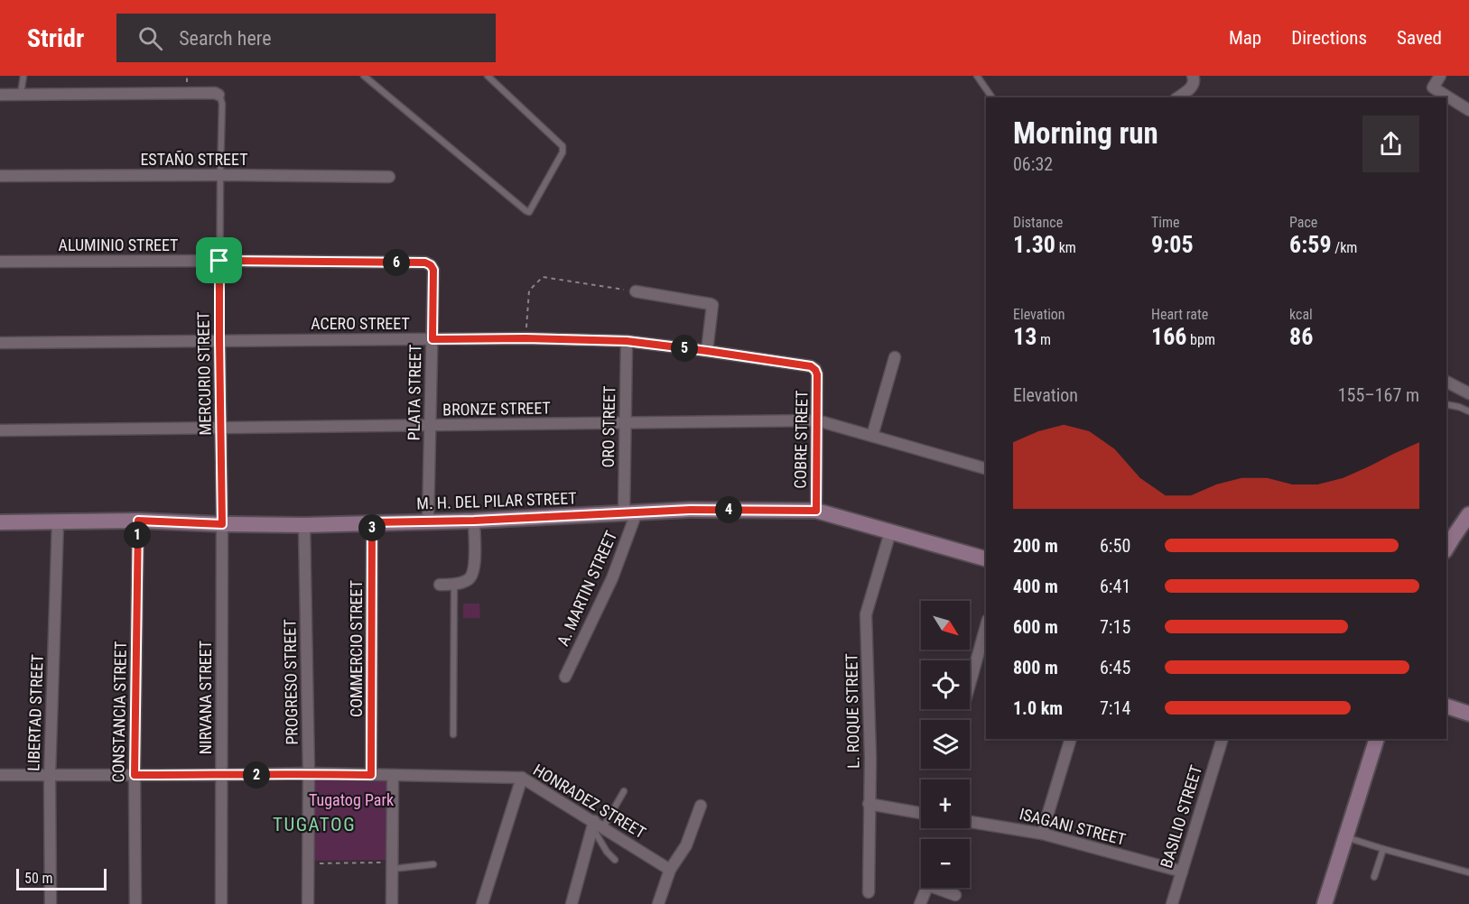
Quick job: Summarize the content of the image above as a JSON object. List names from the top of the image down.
{
  "streets": {
    "main road": ["M. H. DEL PILAR STREET"],
    "street": [
      "ESTAÑO STREET",
      "ALUMINIO STREET",
      "ACERO STREET",
      "MERCURIO STREET",
      "PLATA STREET",
      "BRONZE STREET",
      "ORO STREET",
      "COBRE STREET",
      "A. MARTIN STREET",
      "COMMERCIO STREET",
      "PROGRESO STREET",
      "NIRVANA STREET",
      "L. ROQUE STREET",
      "CONSTANCIA STREET",
      "LIBERTAD STREET",
      "HONRADEZ STREET",
      "BASILIO STREET",
      "ISAGANI STREET"
    ]
  },
  "crossings": [
    ["ESTAÑO STREET", "MERCURIO STREET"],
    ["ALUMINIO STREET", "MERCURIO STREET"],
    ["ALUMINIO STREET", "PLATA STREET"],
    ["ACERO STREET", "MERCURIO STREET"],
    ["ACERO STREET", "PLATA STREET"],
    ["ACERO STREET", "ORO STREET"],
    ["ACERO STREET", "COBRE STREET"],
    ["MERCURIO STREET", "BRONZE STREET"],
    ["MERCURIO STREET", "M. H. DEL PILAR STREET"],
    ["MERCURIO STREET", "NIRVANA STREET"],
    ["PLATA STREET", "BRONZE STREET"],
    ["PLATA STREET", "M. H. DEL PILAR STREET"],
    ["BRONZE STREET", "ORO STREET"],
    ["BRONZE STREET", "COBRE STREET"],
    ["ORO STREET", "M. H. DEL PILAR STREET"],
    ["ORO STREET", "A. MARTIN STREET"],
    ["COBRE STREET", "M. H. DEL PILAR STREET"],
    ["M. H. DEL PILAR STREET", "A. MARTIN STREET"],
    ["M. H. DEL PILAR STREET", "COMMERCIO STREET"],
    ["M. H. DEL PILAR STREET", "PROGRESO STREET"],
    ["M. H. DEL PILAR STREET", "NIRVANA STREET"],
    ["M. H. DEL PILAR STREET", "L. ROQUE STREET"],
    ["M. H. DEL PILAR STREET", "CONSTANCIA STREET"],
    ["M. H. DEL PILAR STREET", "LIBERTAD STREET"],
    ["COMMERCIO STREET", "HONRADEZ STREET"],
    ["PROGRESO STREET", "HONRADEZ STREET"],
    ["NIRVANA STREET", "HONRADEZ STREET"],
    ["CONSTANCIA STREET", "HONRADEZ STREET"],
    ["LIBERTAD STREET", "HONRADEZ STREET"],
    ["BASILIO STREET", "ISAGANI STREET"]
  ],
  "districts": ["TUGATOG"],
  "parks": ["Tugatog Park"],
  "scale_bar": "50 m",
  "north": "bottom right",
  "page": {
    "header": "Stridr",
    "search": "Search here",
    "nav": ["Map", "Directions", "Saved"],
    "heading": ["Morning run", "06:32"],
    "stats": [
      ["Distance", "1.30 km"],
      ["Time", "9:05"],
      ["Pace", "6:59 /km"],
      ["Elevation", "13 m"],
      ["Heart rate", "166 bpm"],
      ["kcal", "86"]
    ],
    "pins": [
      "6",
      "5",
      "4",
      "3",
      "1",
      "2"
    ],
    "chart": ["Elevation", "155–167 m"],
    "list": [
      {
        "name": "200 m",
        "note": "6:50"
      },
      {
        "name": "400 m",
        "note": "6:41"
      },
      {
        "name": "600 m",
        "note": "7:15"
      },
      {
        "name": "800 m",
        "note": "6:45"
      },
      {
        "name": "1.0 km",
        "note": "7:14"
      }
    ],
    "map_buttons": ["+", "−"],
    "scale": "50 m"
  }
}
